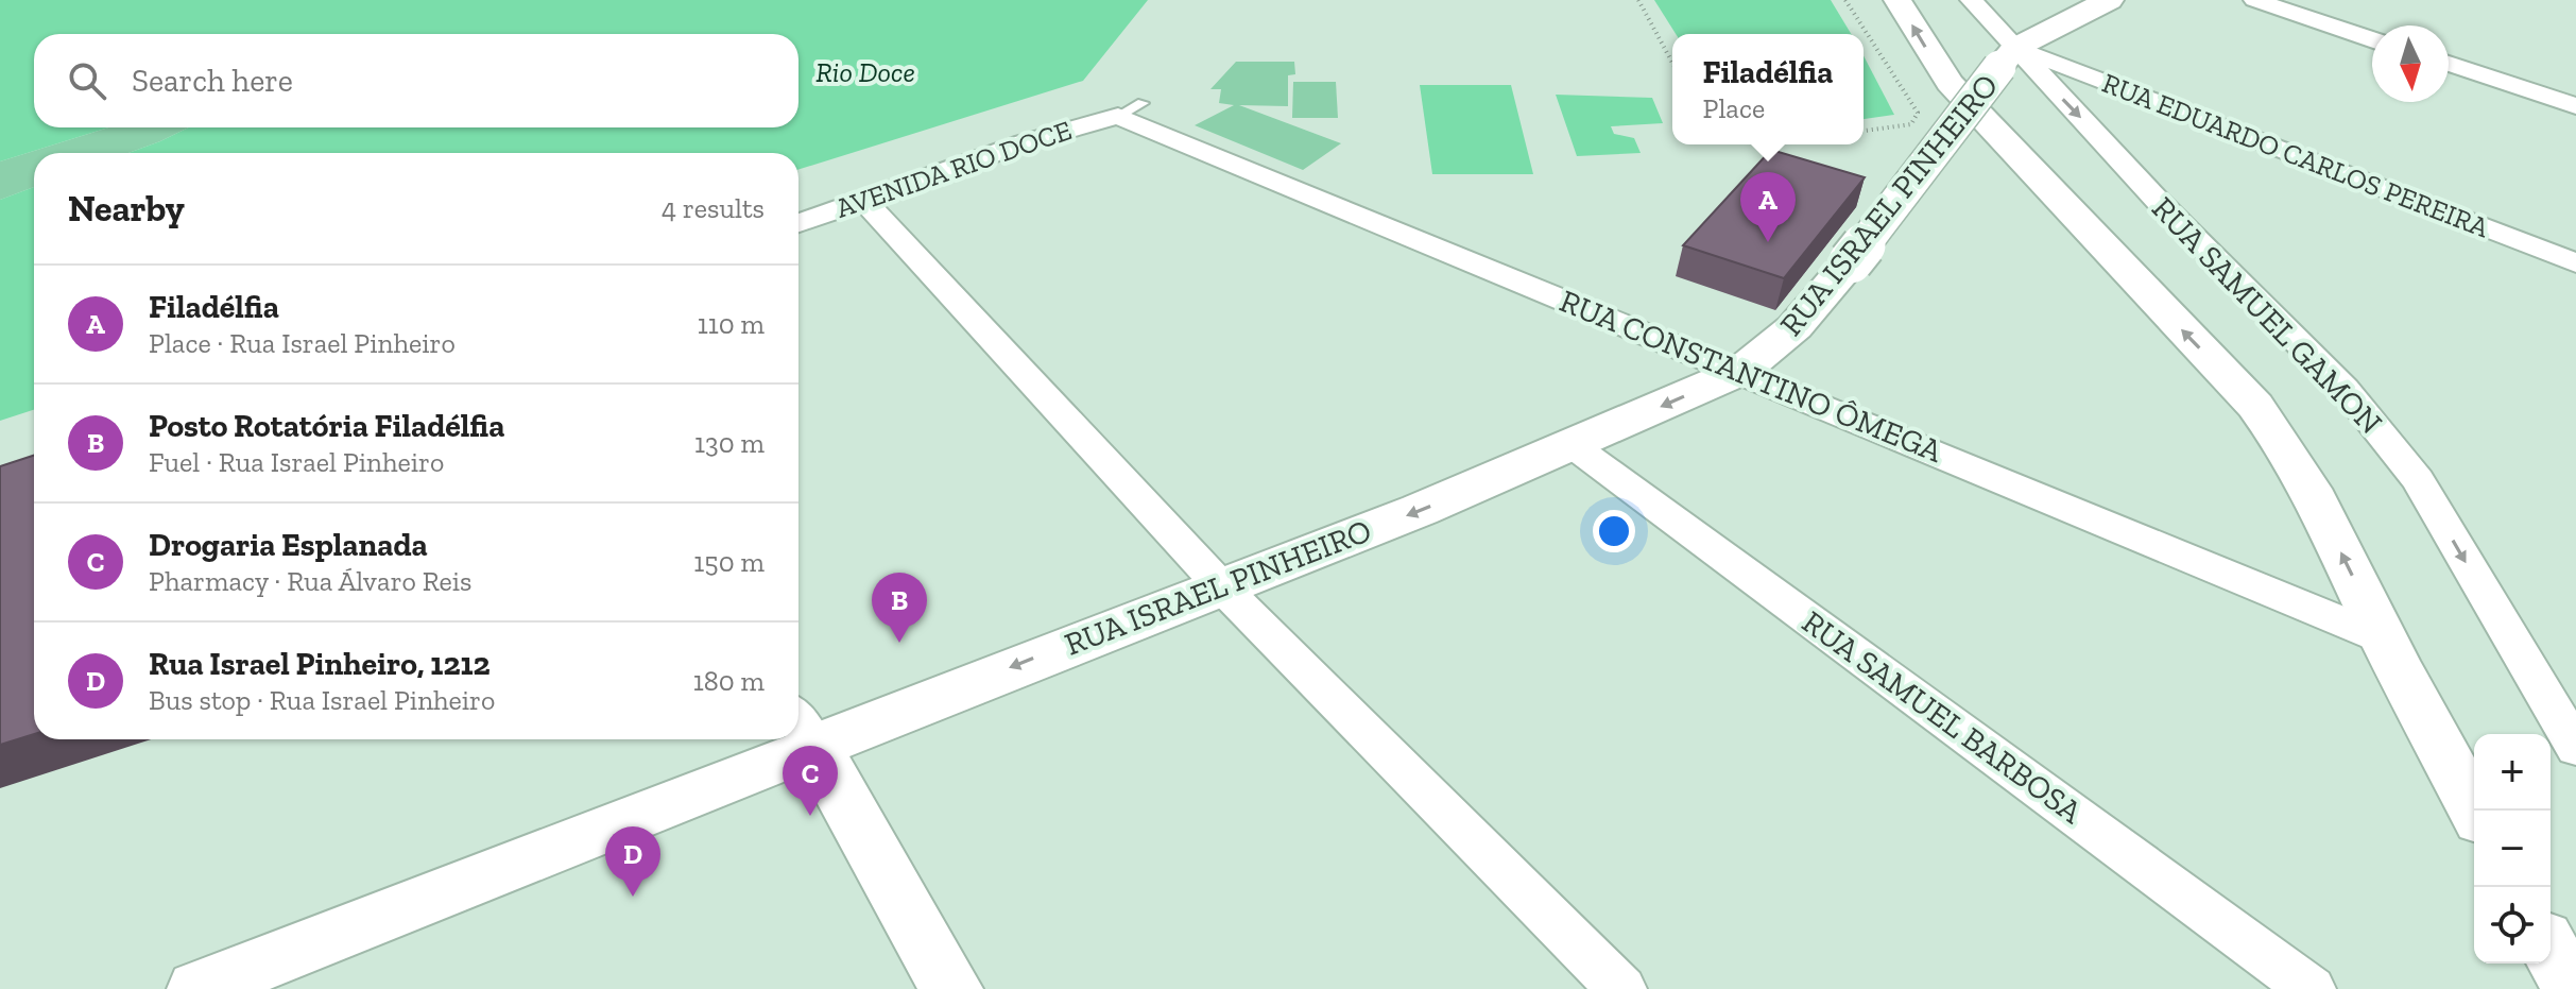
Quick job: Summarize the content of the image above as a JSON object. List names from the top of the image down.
{
  "streets": {
    "main road": ["RUA ISRAEL PINHEIRO"],
    "street": [
      "RUA EDUARDO CARLOS PEREIRA",
      "AVENIDA RIO DOCE",
      "RUA SAMUEL GAMON",
      "RUA CONSTANTINO ÔMEGA",
      "RUA SAMUEL BARBOSA"
    ]
  },
  "crossings": [
    ["RUA EDUARDO CARLOS PEREIRA", "RUA ISRAEL PINHEIRO"],
    ["RUA EDUARDO CARLOS PEREIRA", "RUA SAMUEL GAMON"],
    ["AVENIDA RIO DOCE", "RUA CONSTANTINO ÔMEGA"],
    ["RUA ISRAEL PINHEIRO", "RUA SAMUEL GAMON"],
    ["RUA ISRAEL PINHEIRO", "RUA CONSTANTINO ÔMEGA"],
    ["RUA ISRAEL PINHEIRO", "RUA SAMUEL BARBOSA"]
  ],
  "one_way": ["RUA ISRAEL PINHEIRO"],
  "water": ["Rio Doce"],
  "north": "bottom",
  "page": {
    "popup": ["Filadélfia", "Place"],
    "search": "Search here",
    "heading": ["Nearby", "4 results"],
    "pins": [
      "A",
      "B",
      "C",
      "D"
    ],
    "list": [
      {
        "mark": "A",
        "name": "Filadélfia",
        "note": "Place · Rua Israel Pinheiro",
        "value": "110 m"
      },
      {
        "mark": "B",
        "name": "Posto Rotatória Filadélfia",
        "note": "Fuel · Rua Israel Pinheiro",
        "value": "130 m"
      },
      {
        "mark": "C",
        "name": "Drogaria Esplanada",
        "note": "Pharmacy · Rua Álvaro Reis",
        "value": "150 m"
      },
      {
        "mark": "D",
        "name": "Rua Israel Pinheiro, 1212",
        "note": "Bus stop · Rua Israel Pinheiro",
        "value": "180 m"
      }
    ],
    "map_buttons": ["+", "−"]
  }
}
